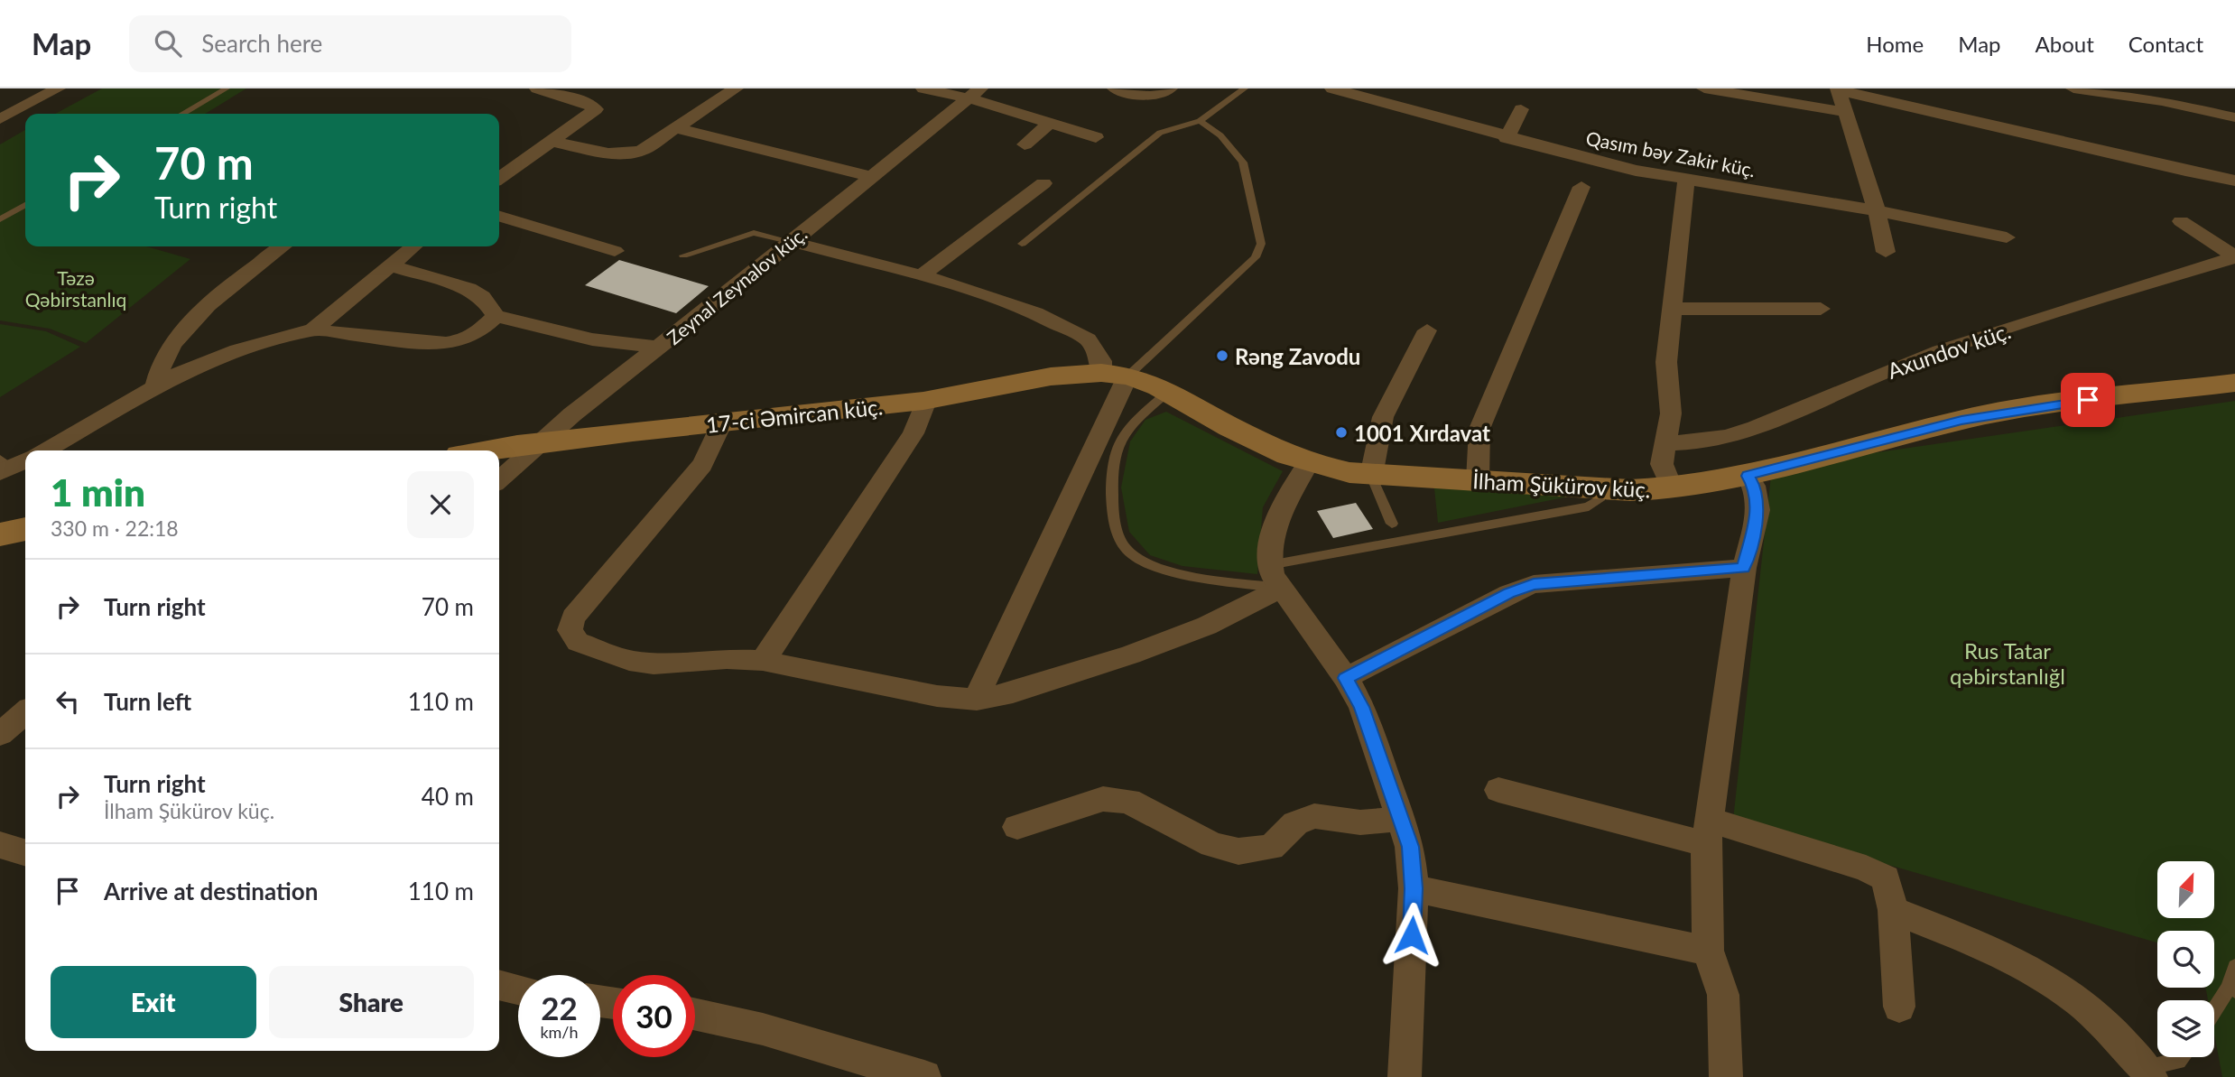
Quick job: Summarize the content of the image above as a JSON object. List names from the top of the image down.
{
  "streets": {
    "street": [
      "Qasım bəy Zakir küç.",
      "Zeynal Zeynalov küç.",
      "Axundov küç.",
      "17-ci Əmircan küç.",
      "İlham Şükürov küç."
    ]
  },
  "crossings": [
    ["Zeynal Zeynalov küç.", "17-ci Əmircan küç."],
    ["17-ci Əmircan küç.", "İlham Şükürov küç."]
  ],
  "parks": ["Təzə Qəbirstanlıq", "Rus Tatar qəbirstanlığl"],
  "places": ["Rəng Zavodu", "1001 Xırdavat"],
  "north": "top right",
  "page": {
    "header": "Map",
    "search": "Search here",
    "nav": [
      "Home",
      "Map",
      "About",
      "Contact"
    ],
    "turn": ["70 m", "Turn right"],
    "heading": ["1 min", "330 m · 22:18"],
    "list": [
      {
        "name": "Turn right",
        "value": "70 m"
      },
      {
        "name": "Turn left",
        "value": "110 m"
      },
      {
        "name": "Turn right",
        "note": "İlham Şükürov küç.",
        "value": "40 m"
      },
      {
        "name": "Arrive at destination",
        "value": "110 m"
      }
    ],
    "buttons": ["Exit", "Share"],
    "speed": "22 km/h",
    "limit": "30"
  }
}
